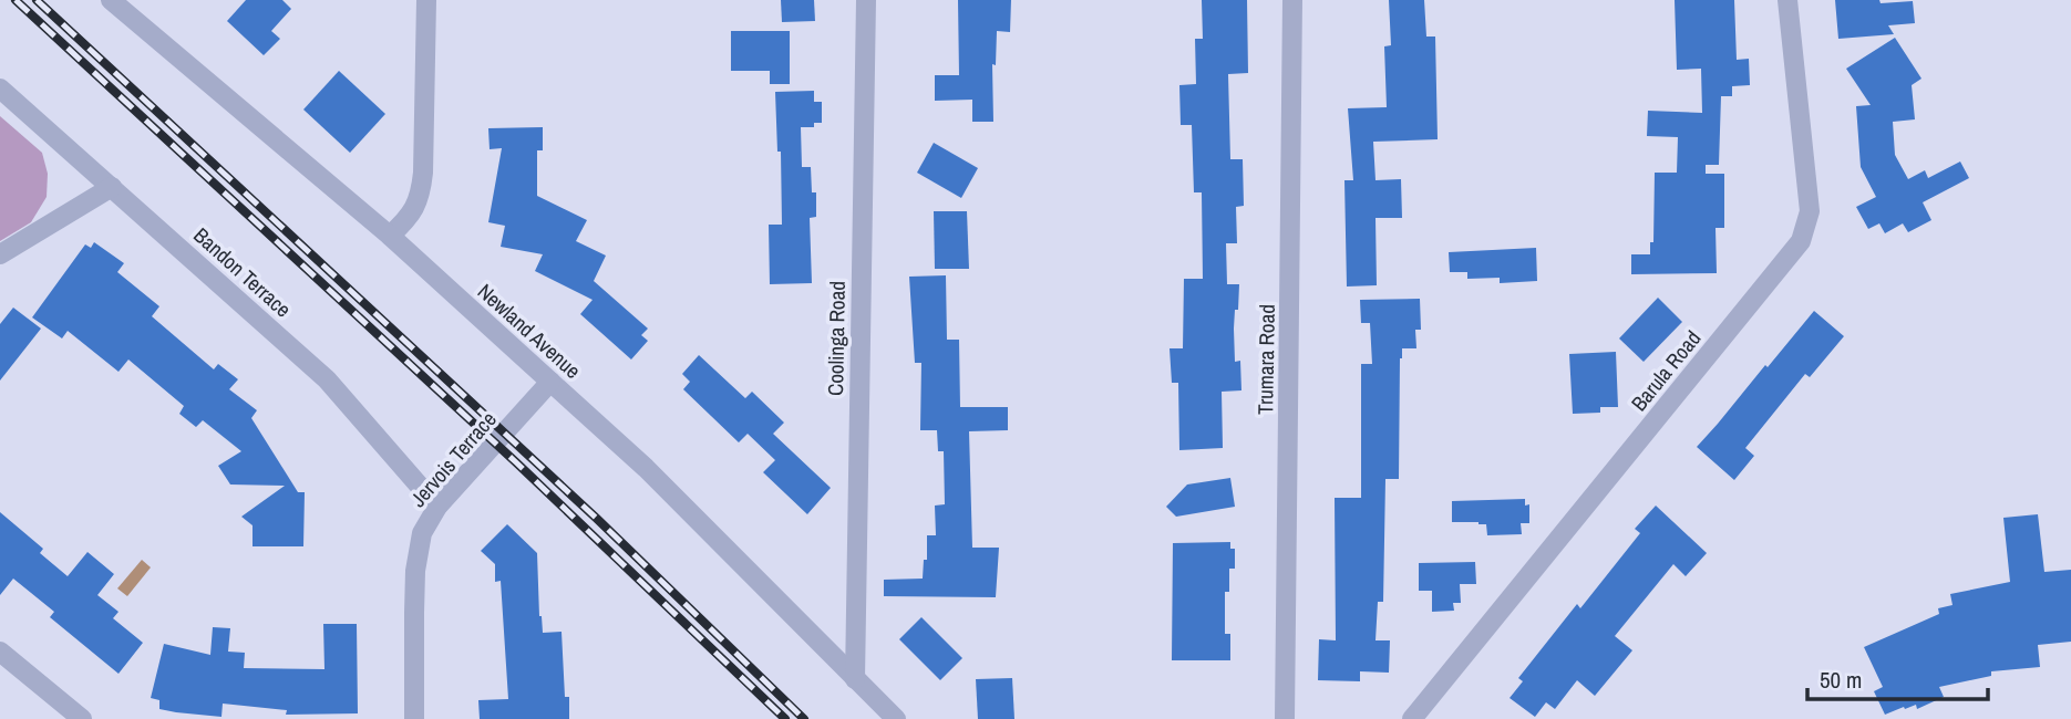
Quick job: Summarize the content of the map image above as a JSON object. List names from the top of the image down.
{
  "streets": {
    "street": [
      "Bandon Terrace",
      "Newland Avenue",
      "Coolinga Road",
      "Trumara Road",
      "Barula Road",
      "Jervois Terrace"
    ]
  },
  "crossings": [
    ["Bandon Terrace", "Jervois Terrace"],
    ["Newland Avenue", "Coolinga Road"],
    ["Newland Avenue", "Jervois Terrace"]
  ],
  "scale_bar": "50 m"
}
